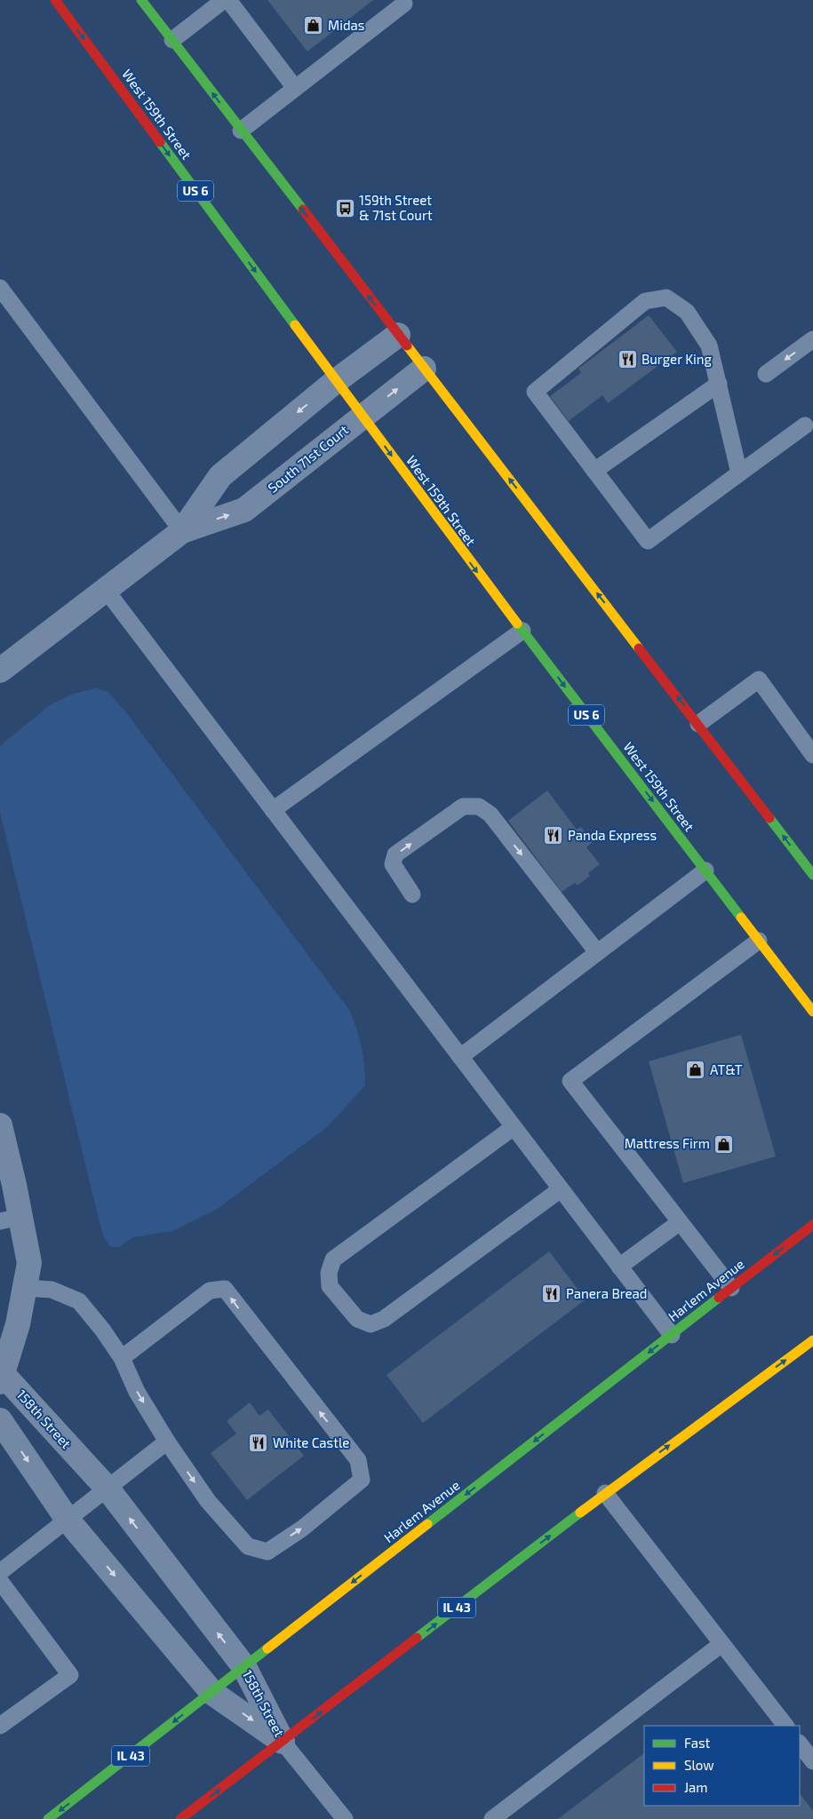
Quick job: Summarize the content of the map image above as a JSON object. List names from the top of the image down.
{
  "streets": {
    "main road": [
      "West 159th Street",
      "US 6",
      "Harlem Avenue",
      "IL 43"
    ],
    "street": ["South 71st Court", "158th Street"]
  },
  "crossings": [
    ["West 159th Street", "South 71st Court"],
    ["Harlem Avenue", "158th Street"],
    ["158th Street", "IL 43"]
  ],
  "places": {
    "shop": ["Midas", "AT&T", "Mattress Firm"],
    "bus stop": ["159th Street & 71st Court"],
    "restaurant": [
      "Burger King",
      "Panda Express",
      "Panera Bread",
      "White Castle"
    ]
  },
  "legend": ["Fast", "Slow", "Jam"]
}
